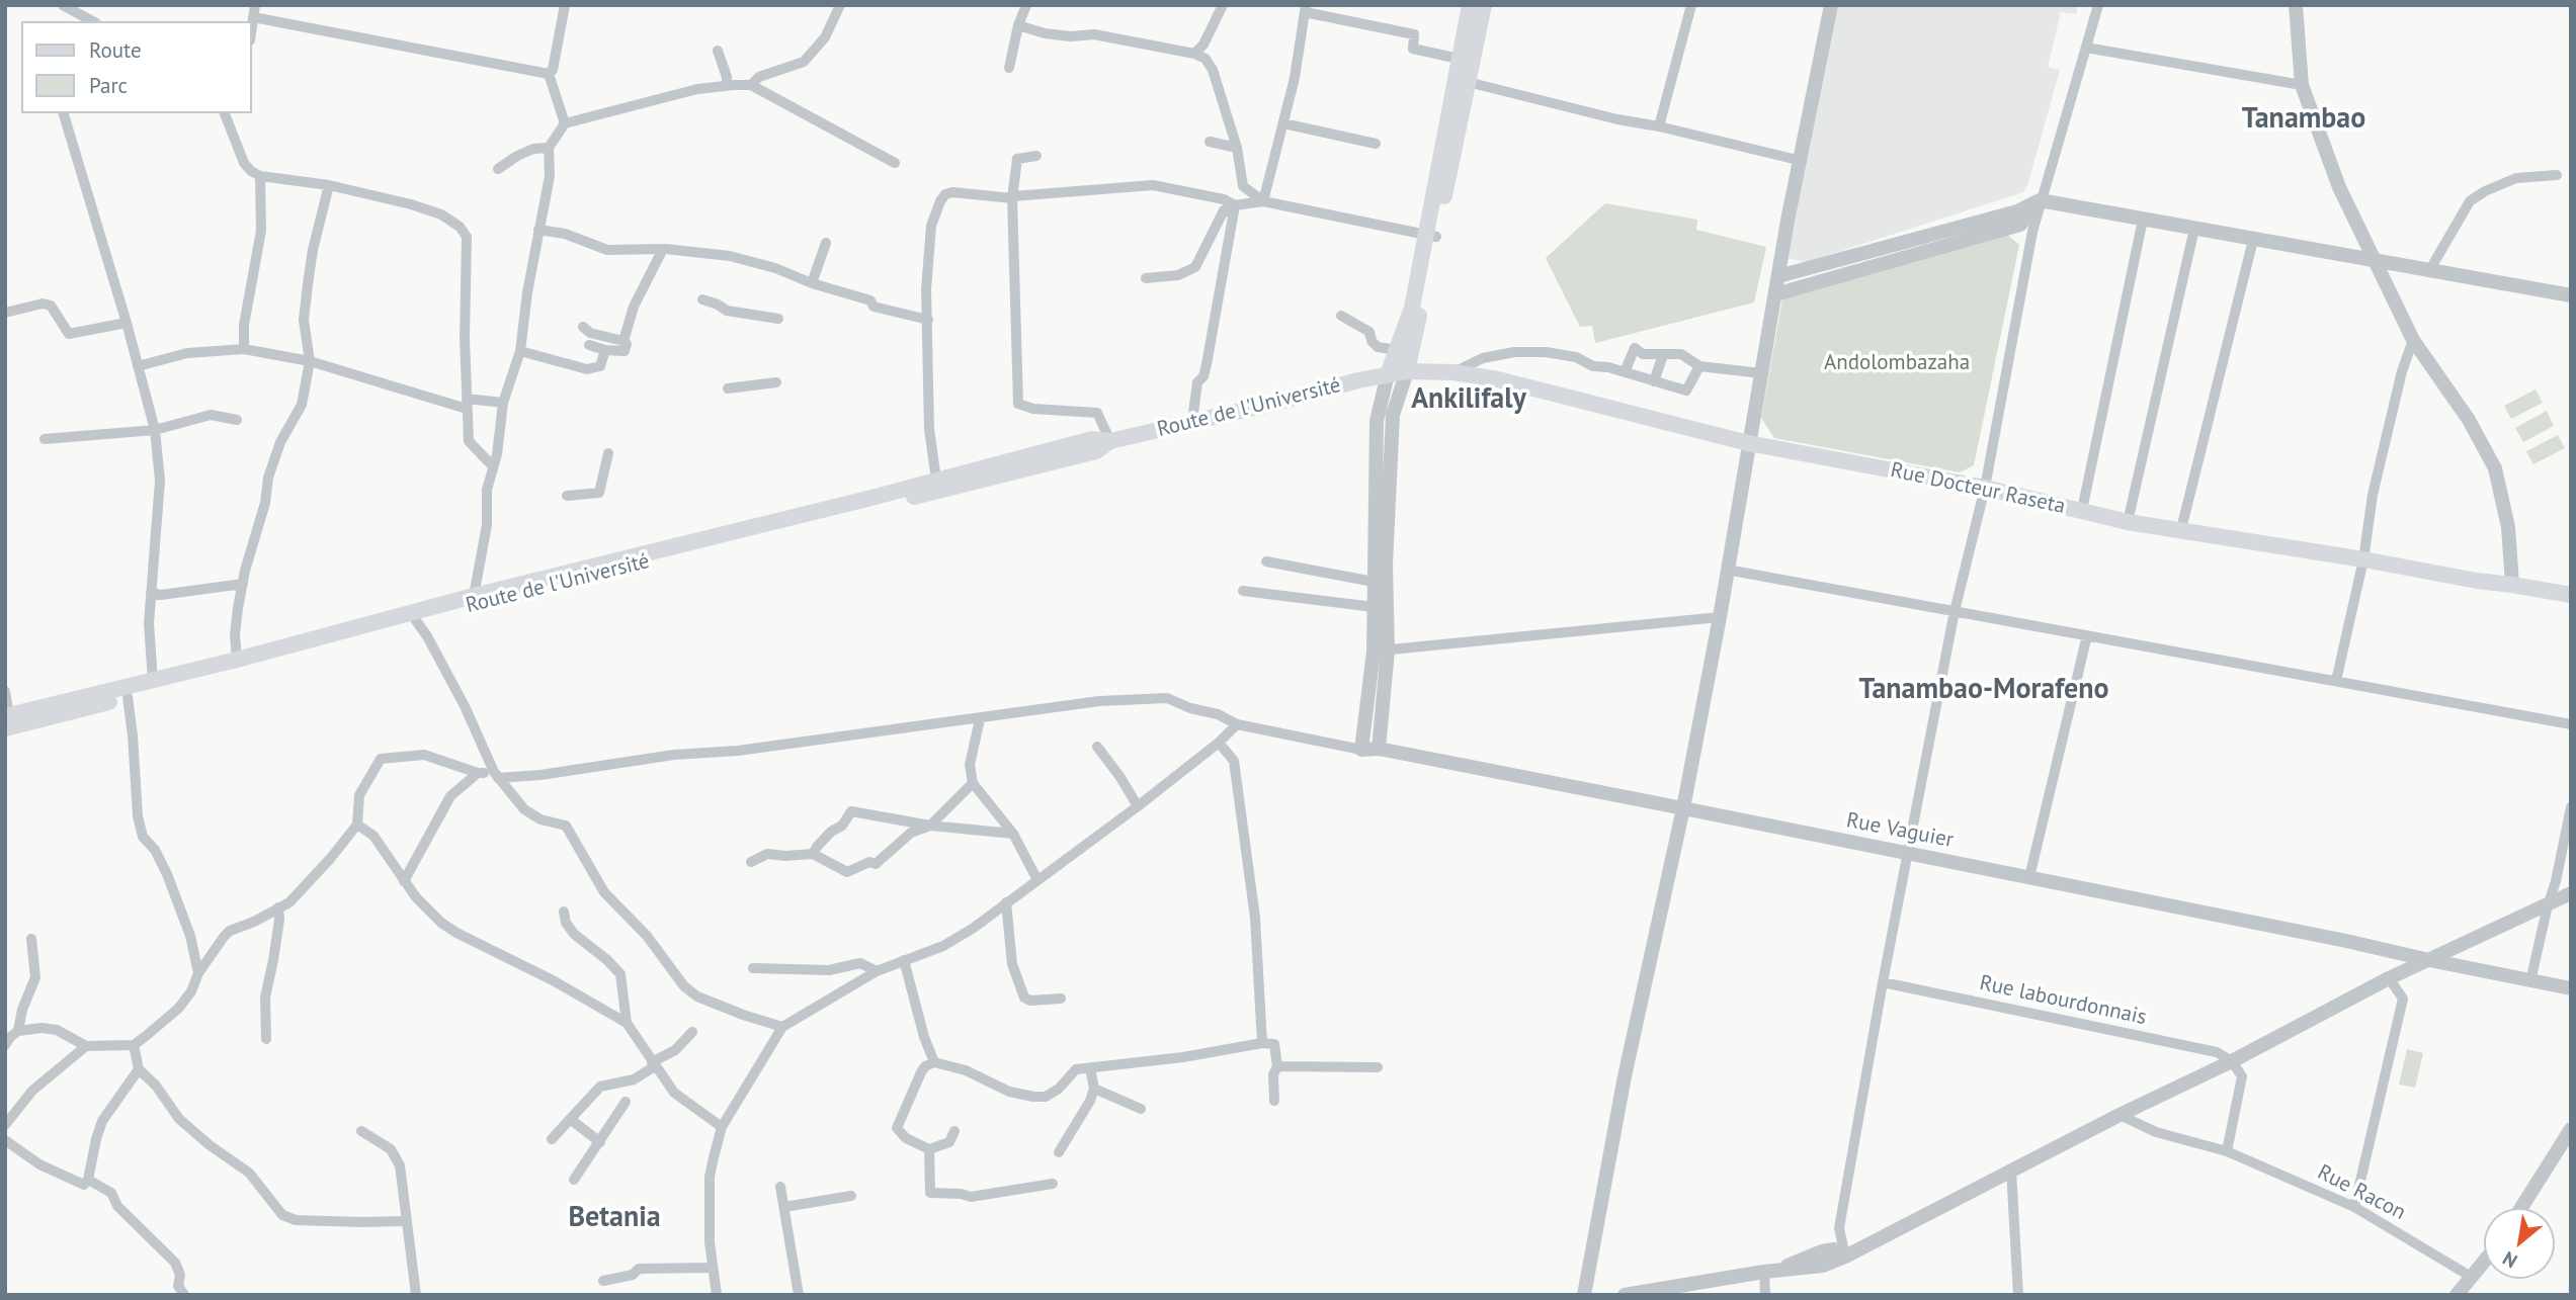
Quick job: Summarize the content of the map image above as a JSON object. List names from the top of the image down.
{
  "streets": {
    "main road": ["Route de l'Université", "Rue Docteur Raseta"],
    "street": ["Rue Vaguier", "Rue labourdonnais", "Rue Racon"]
  },
  "crossings": [
    ["Route de l'Université", "Rue Docteur Raseta"]
  ],
  "districts": [
    "Tanambao",
    "Ankilifaly",
    "Tanambao-Morafeno",
    "Betania"
  ],
  "parks": ["Andolombazaha"],
  "legend": ["Route", "Parc"],
  "north": "bottom left"
}
